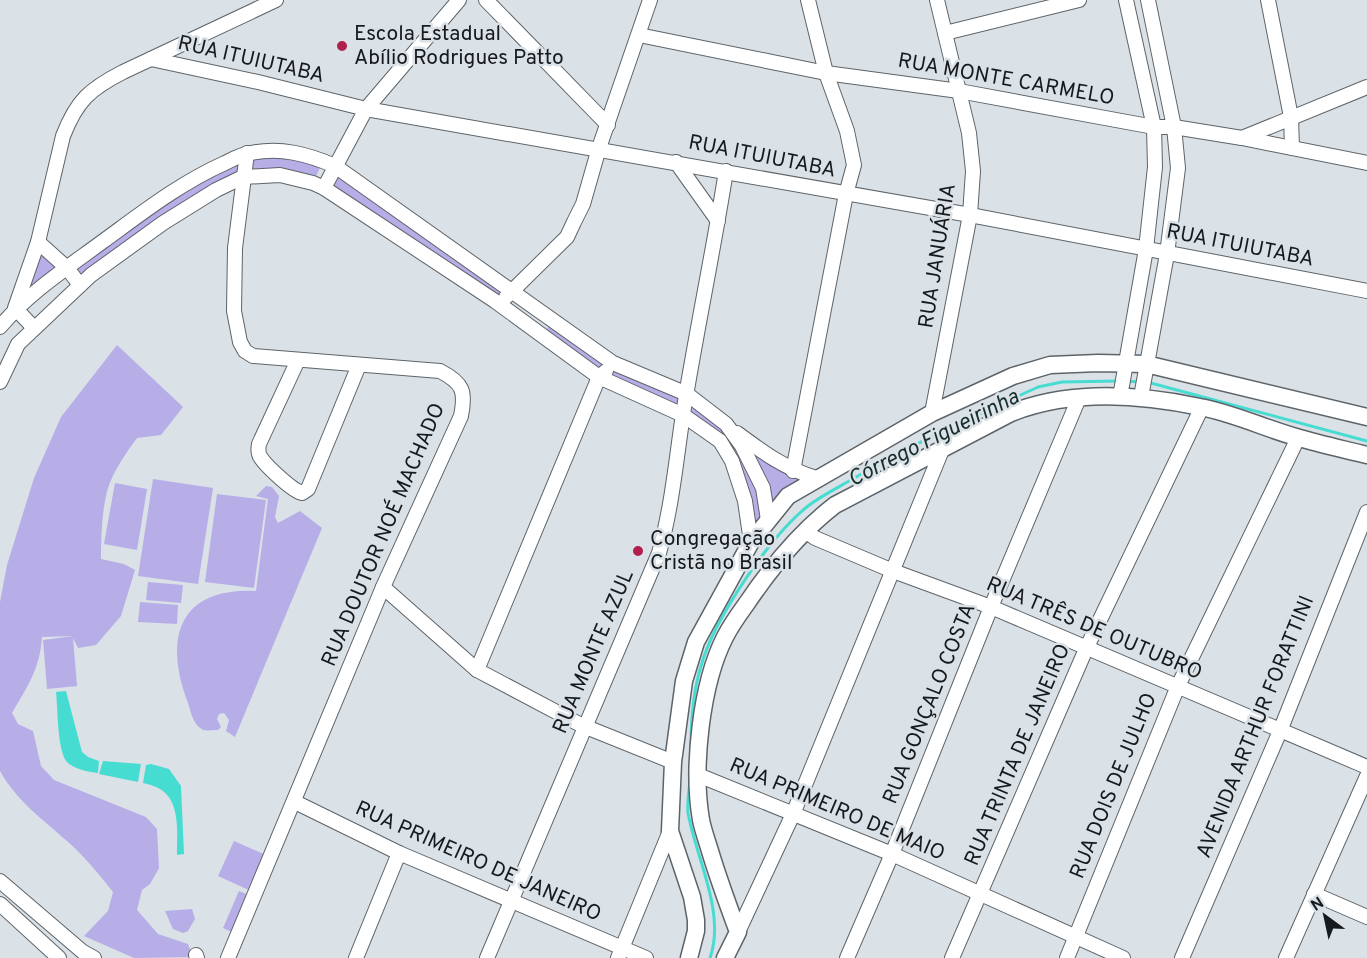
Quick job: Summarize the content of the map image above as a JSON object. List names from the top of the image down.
{
  "streets": {
    "street": [
      "RUA ITUIUTABA",
      "RUA MONTE CARMELO",
      "RUA JANUÁRIA",
      "RUA DOUTOR NOÉ MACHADO",
      "RUA TRÊS DE OUTUBRO",
      "RUA MONTE AZUL",
      "RUA GONÇALO COSTA",
      "AVENIDA ARTHUR FORATTINI",
      "RUA TRINTA DE JANEIRO",
      "RUA DOIS DE JULHO",
      "RUA PRIMEIRO DE MAIO",
      "RUA PRIMEIRO DE JANEIRO"
    ]
  },
  "crossings": [
    ["RUA ITUIUTABA", "RUA JANUÁRIA"],
    ["RUA ITUIUTABA", "RUA MONTE AZUL"],
    ["RUA MONTE CARMELO", "RUA JANUÁRIA"],
    ["RUA DOUTOR NOÉ MACHADO", "RUA PRIMEIRO DE JANEIRO"],
    ["RUA TRÊS DE OUTUBRO", "RUA GONÇALO COSTA"],
    ["RUA TRÊS DE OUTUBRO", "AVENIDA ARTHUR FORATTINI"],
    ["RUA TRÊS DE OUTUBRO", "RUA TRINTA DE JANEIRO"],
    ["RUA TRÊS DE OUTUBRO", "RUA DOIS DE JULHO"],
    ["RUA MONTE AZUL", "RUA PRIMEIRO DE JANEIRO"],
    ["RUA GONÇALO COSTA", "RUA PRIMEIRO DE MAIO"],
    ["RUA TRINTA DE JANEIRO", "RUA PRIMEIRO DE MAIO"],
    ["RUA DOIS DE JULHO", "RUA PRIMEIRO DE MAIO"]
  ],
  "water": ["Córrego Figueirinha"],
  "places": ["Escola Estadual Abílio Rodrigues Patto", "Congregação Cristã no Brasil"],
  "north": "top left"
}
